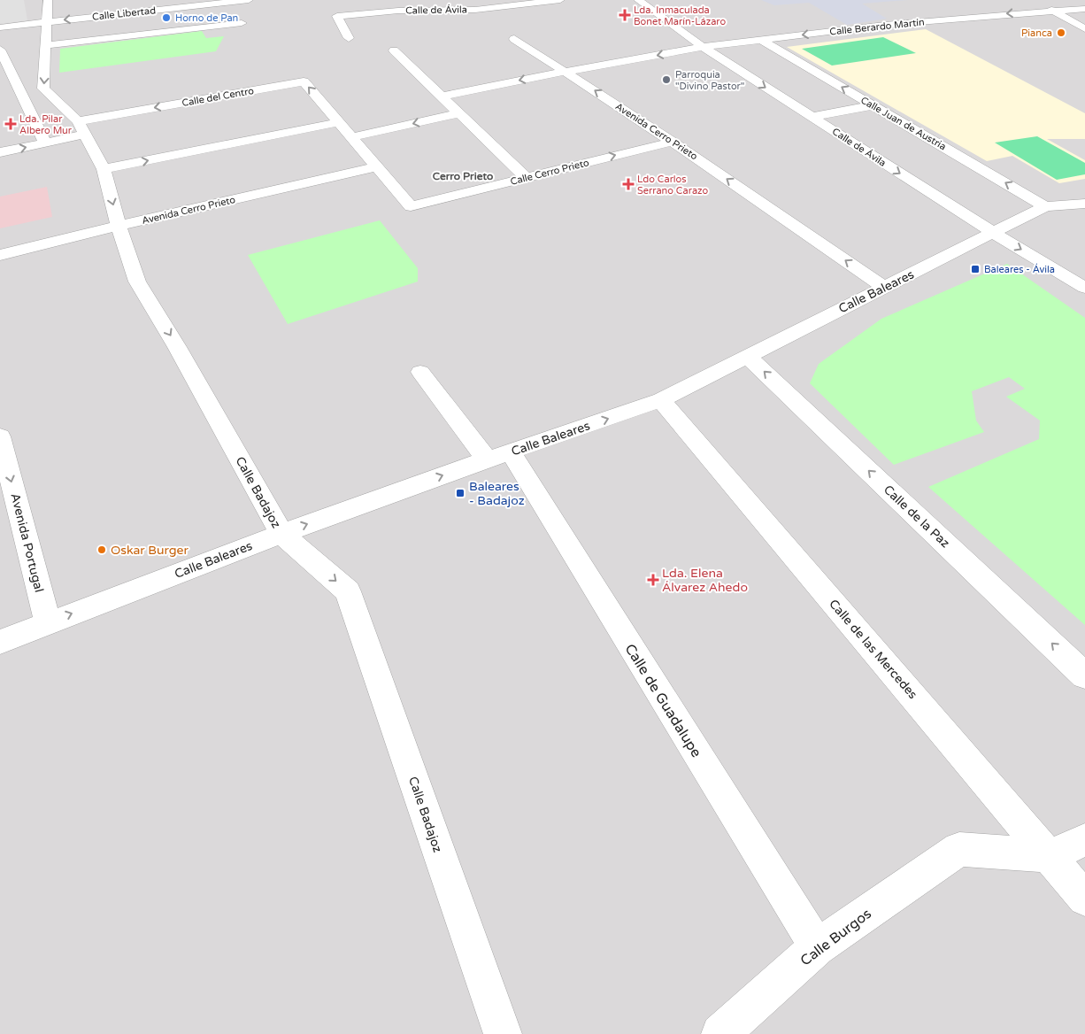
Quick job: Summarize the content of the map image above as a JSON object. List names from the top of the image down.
{
  "streets": {
    "street": [
      "Calle de Ávila",
      "Calle Libertad",
      "Calle Berardo Martín",
      "Calle del Centro",
      "Calle Juan de Austria",
      "Avenida Cerro Prieto",
      "Calle Cerro Prieto",
      "Calle Baleares",
      "Calle Badajoz",
      "Calle de la Paz",
      "Avenida Portugal",
      "Calle de las Mercedes",
      "Calle de Guadalupe",
      "Calle Burgos"
    ]
  },
  "crossings": [
    ["Calle de Ávila", "Calle Berardo Martín"],
    ["Calle de Ávila", "Calle Baleares"],
    ["Calle Libertad", "Calle Badajoz"],
    ["Calle Berardo Martín", "Calle Juan de Austria"],
    ["Calle del Centro", "Calle Cerro Prieto"],
    ["Calle del Centro", "Calle Badajoz"],
    ["Calle Juan de Austria", "Calle Baleares"],
    ["Avenida Cerro Prieto", "Calle Cerro Prieto"],
    ["Avenida Cerro Prieto", "Calle Baleares"],
    ["Avenida Cerro Prieto", "Calle Badajoz"],
    ["Calle Baleares", "Calle Badajoz"],
    ["Calle Baleares", "Calle de la Paz"],
    ["Calle Baleares", "Avenida Portugal"],
    ["Calle Baleares", "Calle de las Mercedes"],
    ["Calle Baleares", "Calle de Guadalupe"],
    ["Calle de las Mercedes", "Calle Burgos"],
    ["Calle de Guadalupe", "Calle Burgos"]
  ],
  "one_way": [
    "Calle de Ávila",
    "Calle Berardo Martín",
    "Calle Juan de Austria",
    "Avenida Cerro Prieto",
    "Calle Baleares",
    "Calle Badajoz",
    "Calle de la Paz",
    "Avenida Portugal"
  ],
  "districts": ["Cerro Prieto"],
  "places": {
    "health": [
      "Lda. Inmaculada Bonet Marín-Lázaro",
      "Lda. Pilar Albero Mur",
      "Ldo Carlos Serrano Carazo",
      "Lda. Elena Álvarez Ahedo"
    ],
    "other": [
      "Horno de Pan",
      "Pianca",
      "Parroquia \"Divino Pastor\"",
      "Oskar Burger"
    ],
    "transit": ["Baleares - Ávila", "Baleares - Badajoz"]
  }
}
